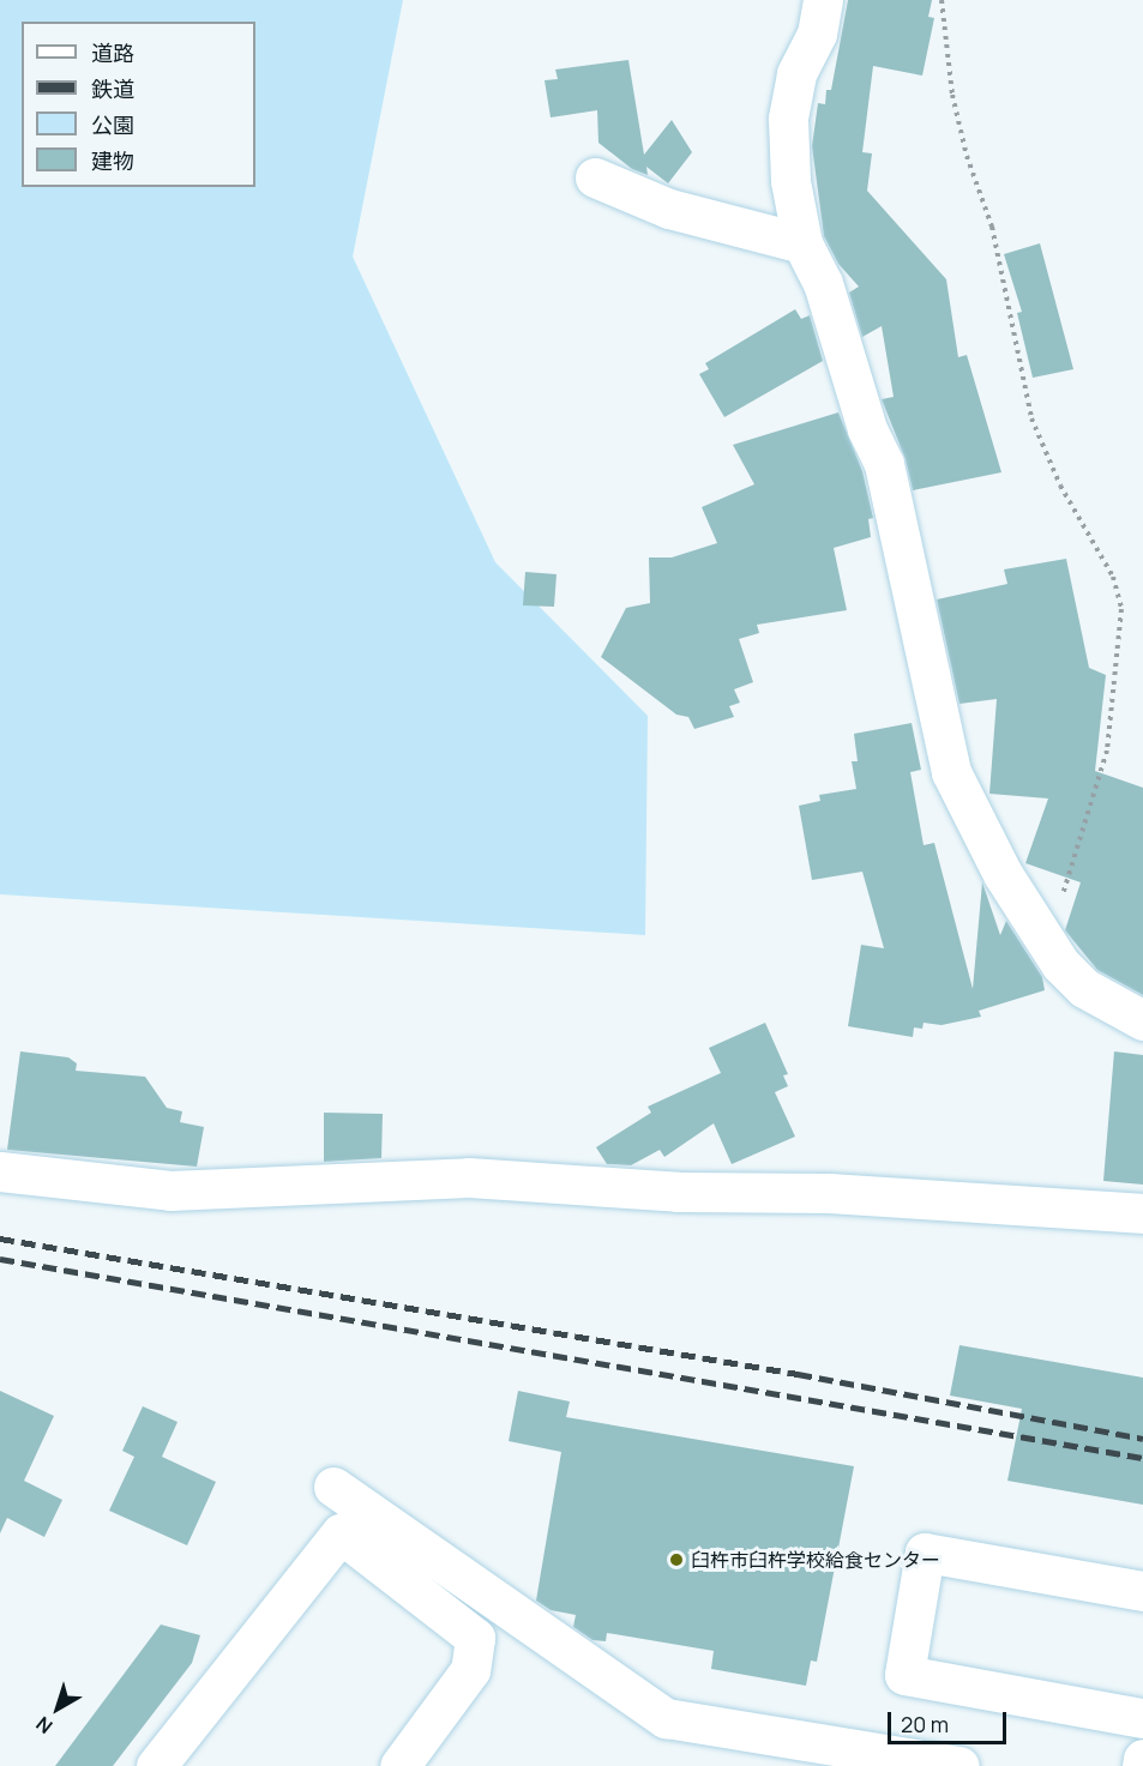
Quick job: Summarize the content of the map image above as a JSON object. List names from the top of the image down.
{
  "places": ["臼杵市臼杵学校給食センター"],
  "legend": [
    "道路",
    "鉄道",
    "公園",
    "建物"
  ],
  "scale_bar": "20 m",
  "north": "bottom left"
}
